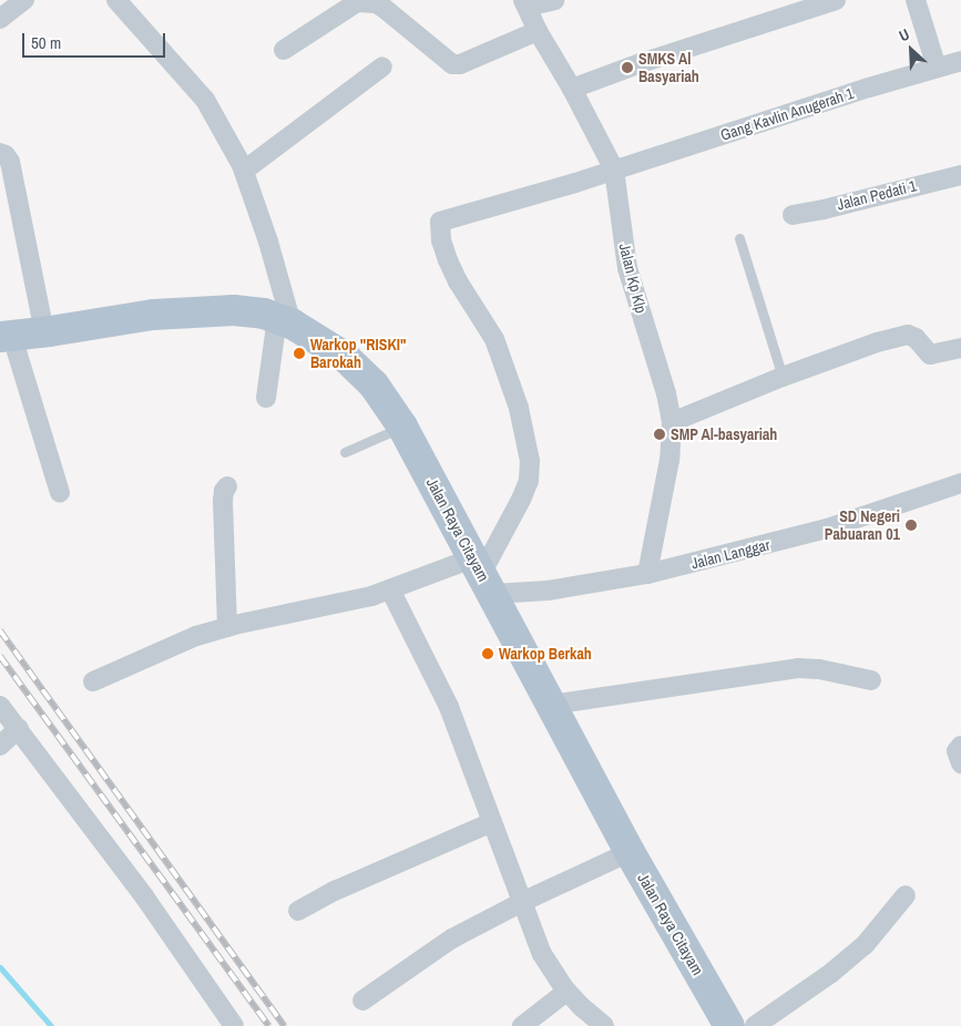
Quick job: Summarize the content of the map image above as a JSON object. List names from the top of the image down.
{
  "streets": {
    "main road": ["Jalan Raya Citayam"],
    "street": [
      "Gang Kavlin Anugerah 1",
      "Jalan Pedati 1",
      "Jalan Kp Klp",
      "Jalan Langgar"
    ]
  },
  "crossings": [
    ["Gang Kavlin Anugerah 1", "Jalan Kp Klp"],
    ["Gang Kavlin Anugerah 1", "Jalan Raya Citayam"],
    ["Gang Kavlin Anugerah 1", "Jalan Langgar"],
    ["Jalan Kp Klp", "Jalan Langgar"],
    ["Jalan Raya Citayam", "Jalan Langgar"]
  ],
  "places": [
    "SMKS Al Basyariah",
    "Warkop \"RISKI\" Barokah",
    "SMP Al-basyariah",
    "SD Negeri Pabuaran 01",
    "Warkop Berkah"
  ],
  "scale_bar": "50 m",
  "north": "top left"
}
